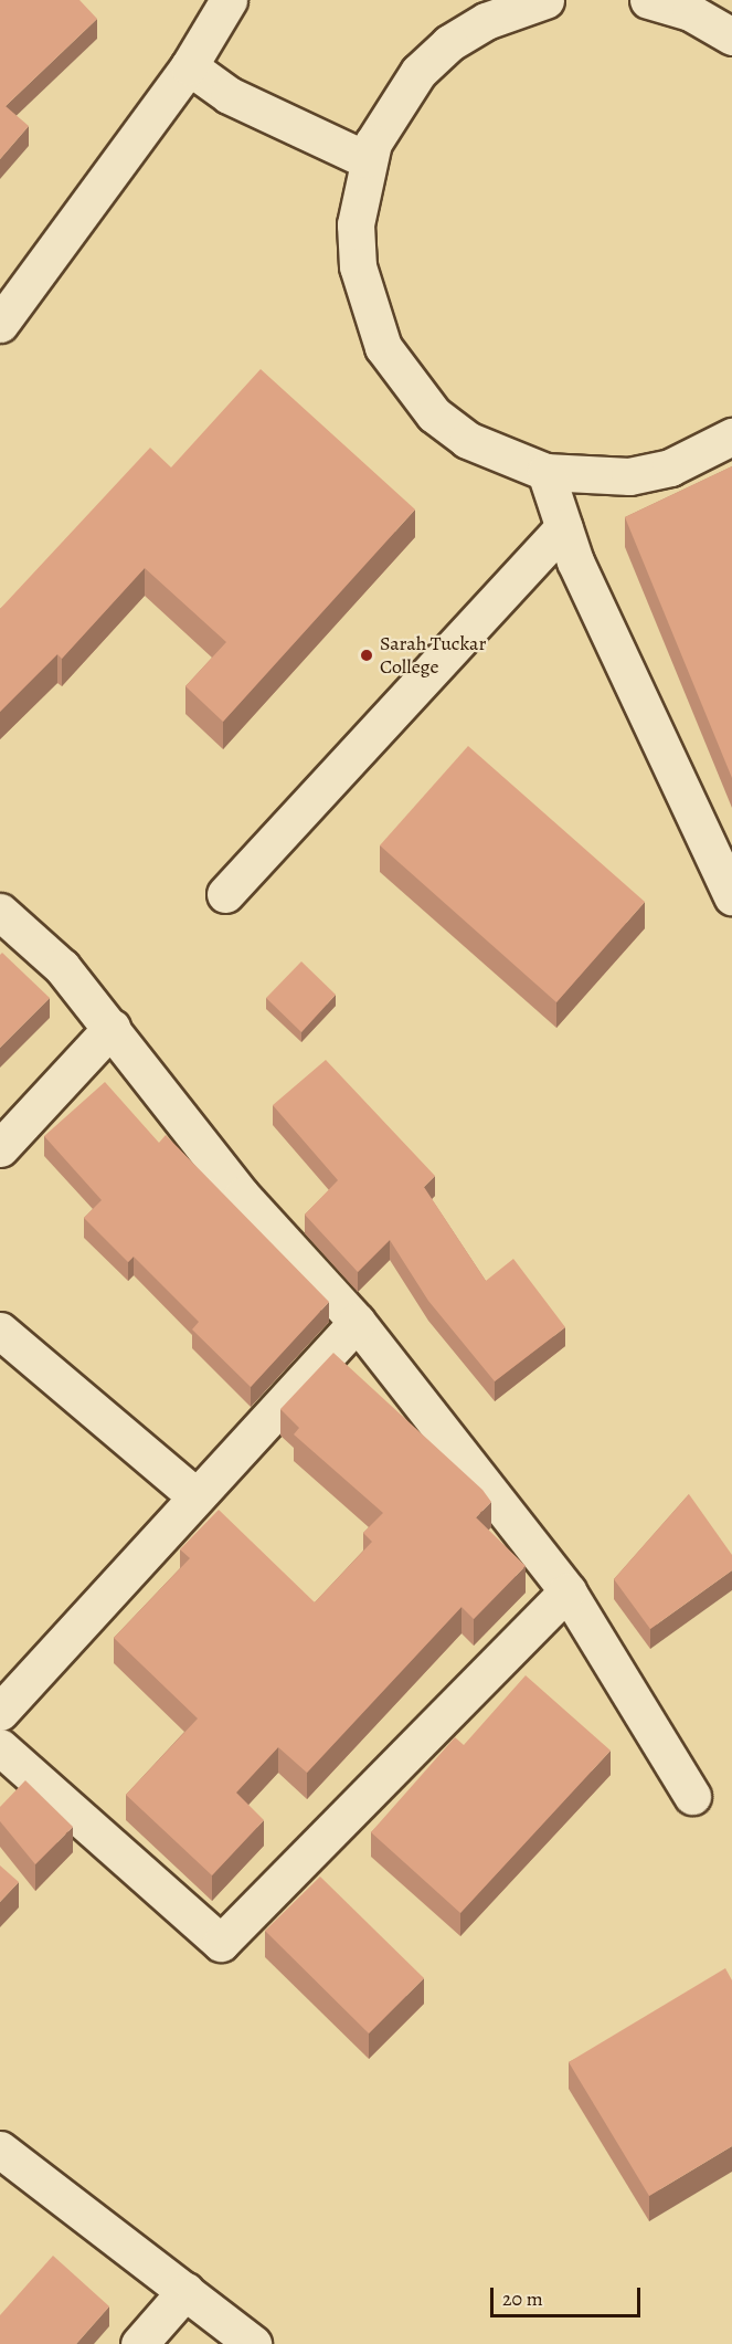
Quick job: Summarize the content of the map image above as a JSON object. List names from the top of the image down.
{
  "places": ["Sarah Tuckar College"],
  "scale_bar": "20 m"
}
